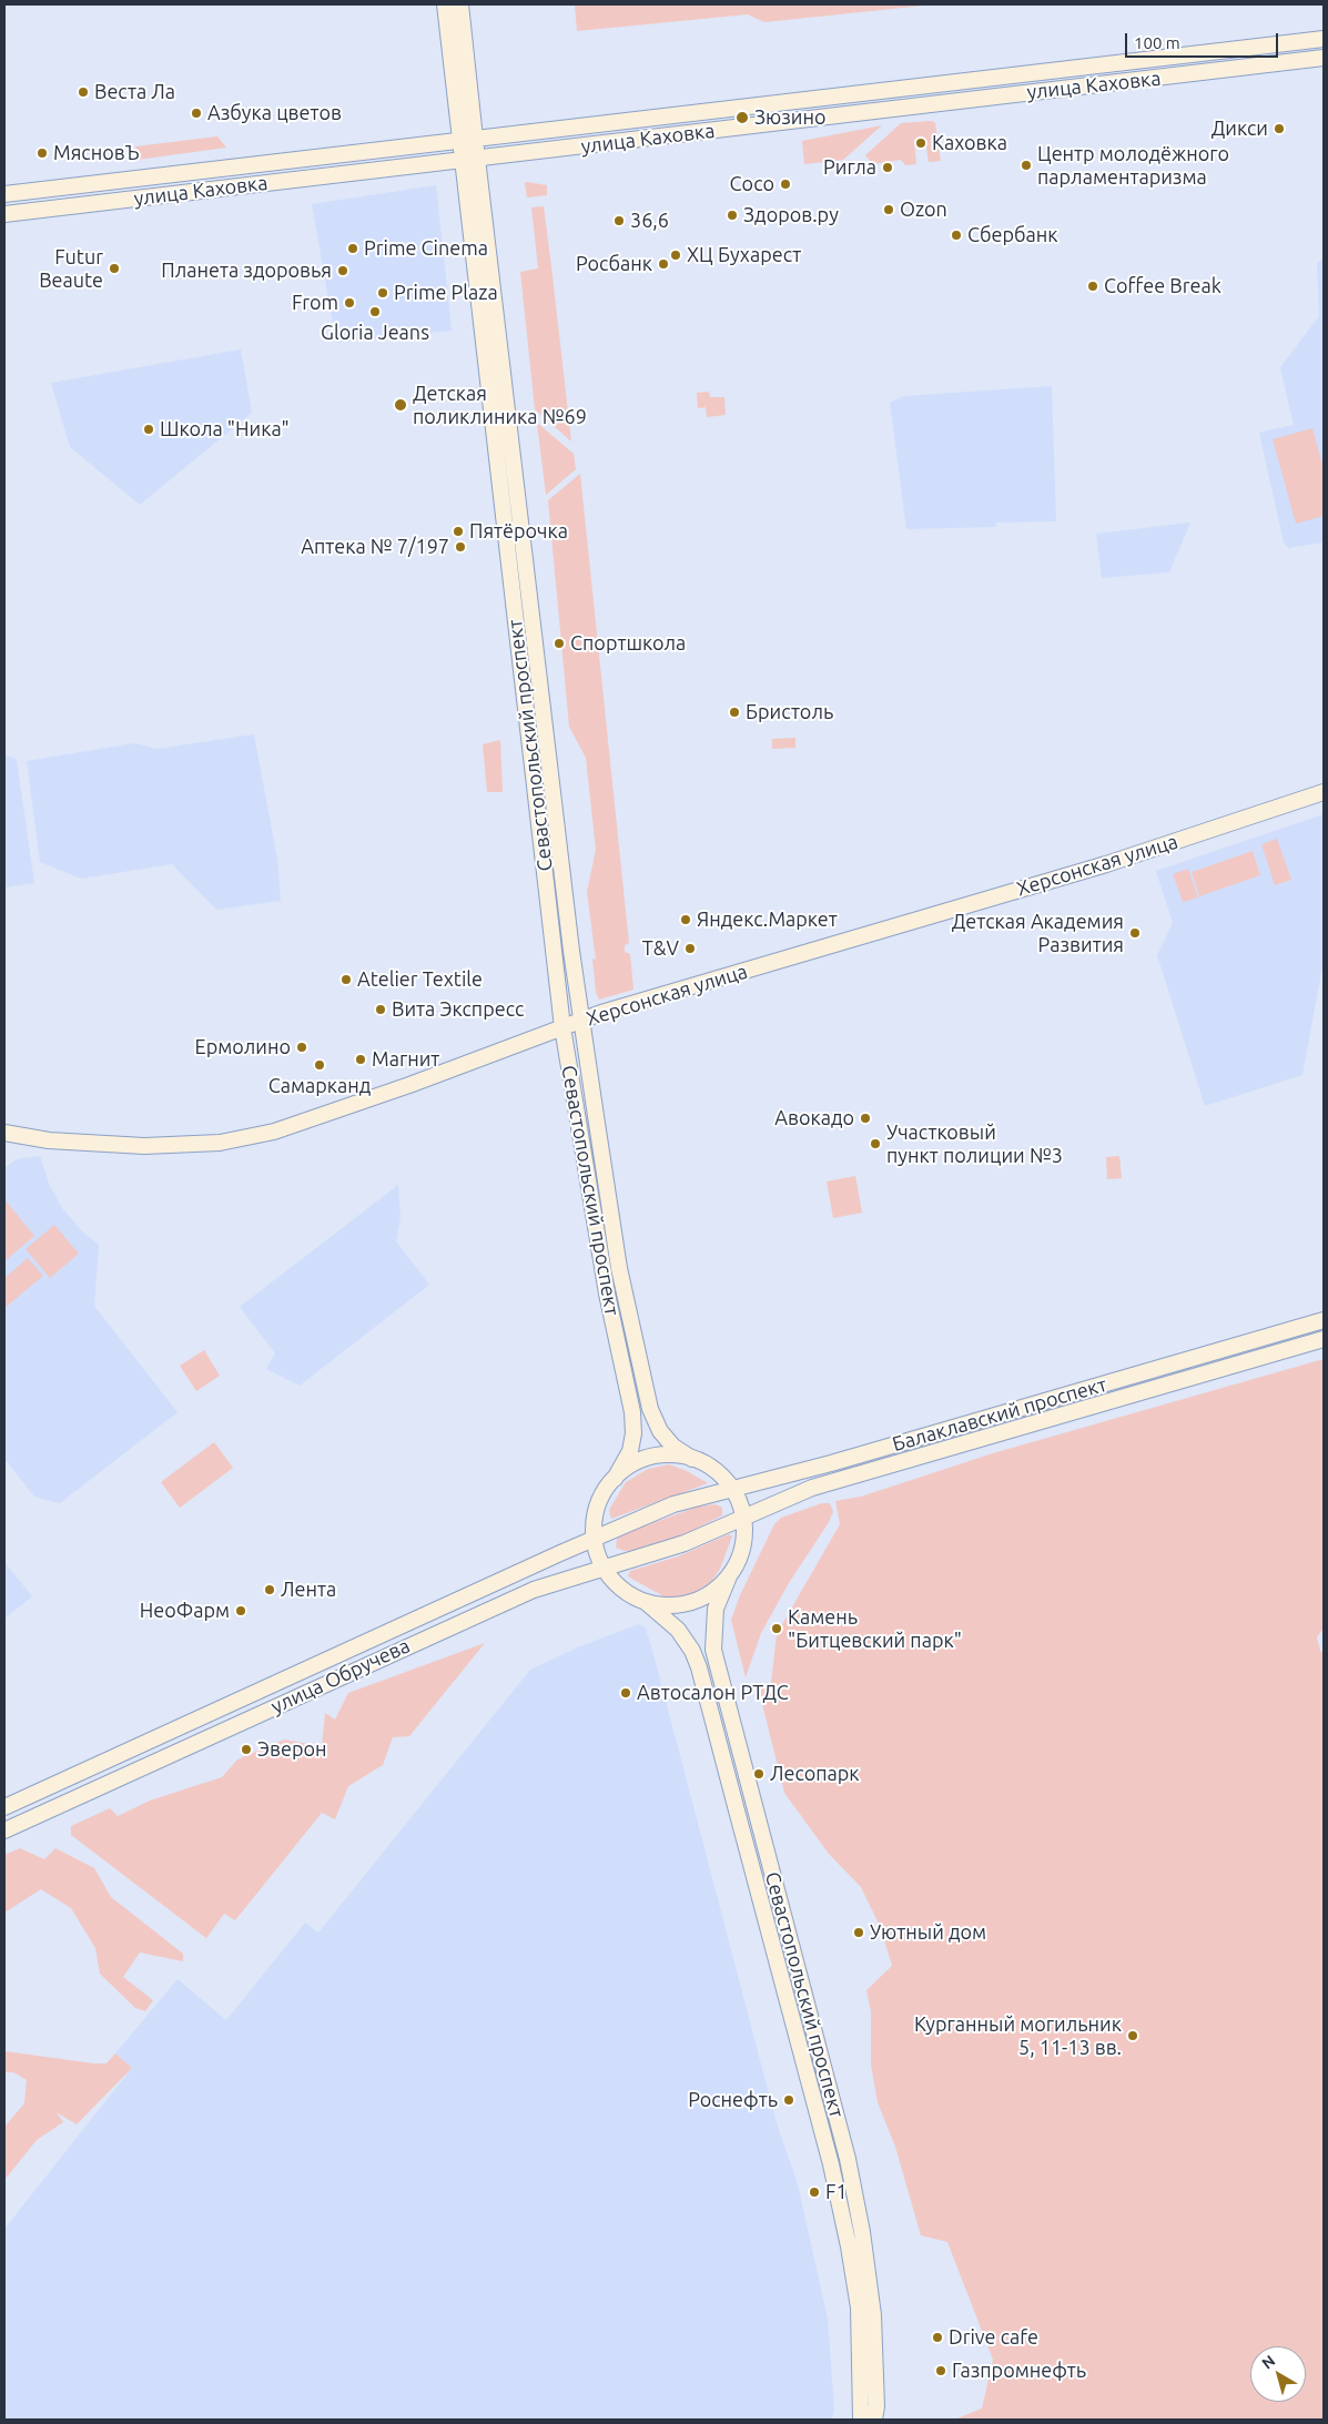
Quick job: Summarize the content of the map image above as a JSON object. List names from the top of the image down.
{
  "streets": {
    "main road": [
      "улица Каховка",
      "Севастопольский проспект",
      "Херсонская улица",
      "Балаклавский проспект",
      "улица Обручева"
    ]
  },
  "crossings": [
    ["улица Каховка", "Севастопольский проспект"],
    ["Севастопольский проспект", "Херсонская улица"],
    ["Севастопольский проспект", "Балаклавский проспект"],
    ["Севастопольский проспект", "улица Обручева"],
    ["Балаклавский проспект", "улица Обручева"]
  ],
  "places": [
    "Веста Ла",
    "Азбука цветов",
    "Зюзино",
    "Дикси",
    "Каховка",
    "МясновЪ",
    "Центр молодёжного парламентаризма",
    "Ригла",
    "Coco",
    "Ozon",
    "Здоров.ру",
    "36,6",
    "Сбербанк",
    "Prime Cinema",
    "ХЦ Бухарест",
    "Росбанк",
    "Futur Beaute",
    "Планета здоровья",
    "Coffee Break",
    "Prime Plaza",
    "From",
    "Gloria Jeans",
    "Детская поликлиника №69",
    "Школа \"Ника\"",
    "Пятёрочка",
    "Аптека № 7/197",
    "Спортшкола",
    "Бристоль",
    "Яндекс.Маркет",
    "Детская Академия Развития",
    "T&V",
    "Atelier Textile",
    "Вита Экспресс",
    "Ермолино",
    "Магнит",
    "Самарканд",
    "Авокадо",
    "Участковый пункт полиции №3",
    "Лента",
    "НеоФарм",
    "Камень \"Битцевский парк\"",
    "Автосалон РТДС",
    "Эверон",
    "Лесопарк",
    "Уютный дом",
    "Курганный могильник 5, 11-13 вв.",
    "Роснефть",
    "F1",
    "Drive cafe",
    "Газпромнефть"
  ],
  "scale_bar": "100 m",
  "north": "top left"
}
